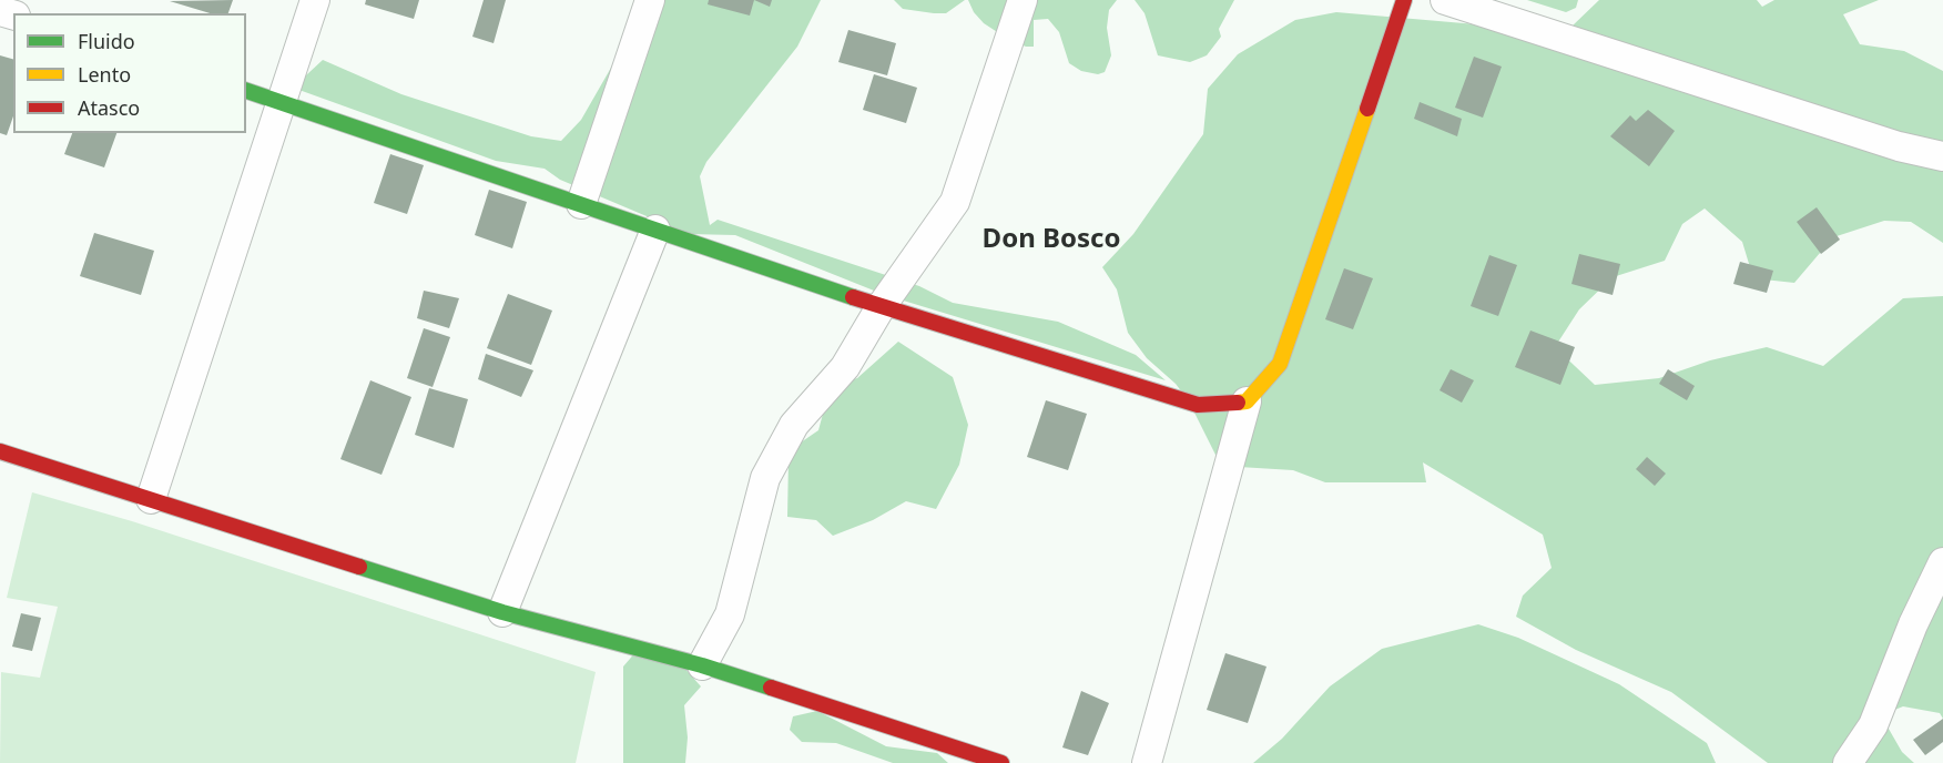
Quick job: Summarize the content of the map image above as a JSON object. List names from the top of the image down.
{
  "districts": ["Don Bosco"],
  "legend": ["Fluido", "Lento", "Atasco"]
}
